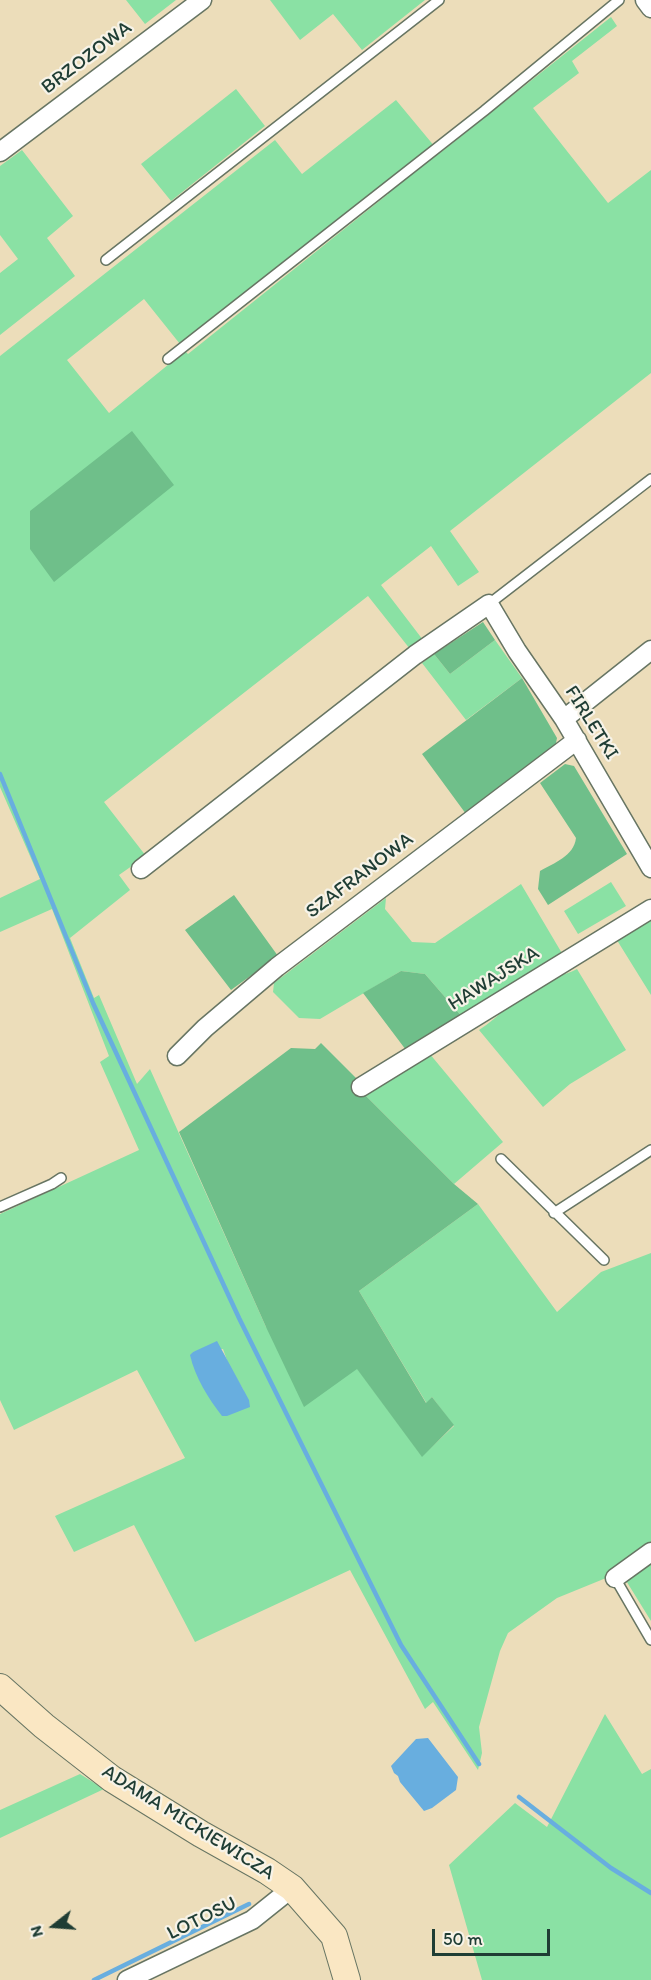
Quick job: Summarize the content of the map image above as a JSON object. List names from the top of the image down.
{
  "streets": {
    "street": [
      "BRZOZOWA",
      "FIRLETKI",
      "SZAFRANOWA",
      "HAWAJSKA",
      "ADAMA MICKIEWICZA",
      "LOTOSU"
    ]
  },
  "crossings": [
    ["FIRLETKI", "SZAFRANOWA"],
    ["ADAMA MICKIEWICZA", "LOTOSU"]
  ],
  "scale_bar": "50 m",
  "north": "left"
}
